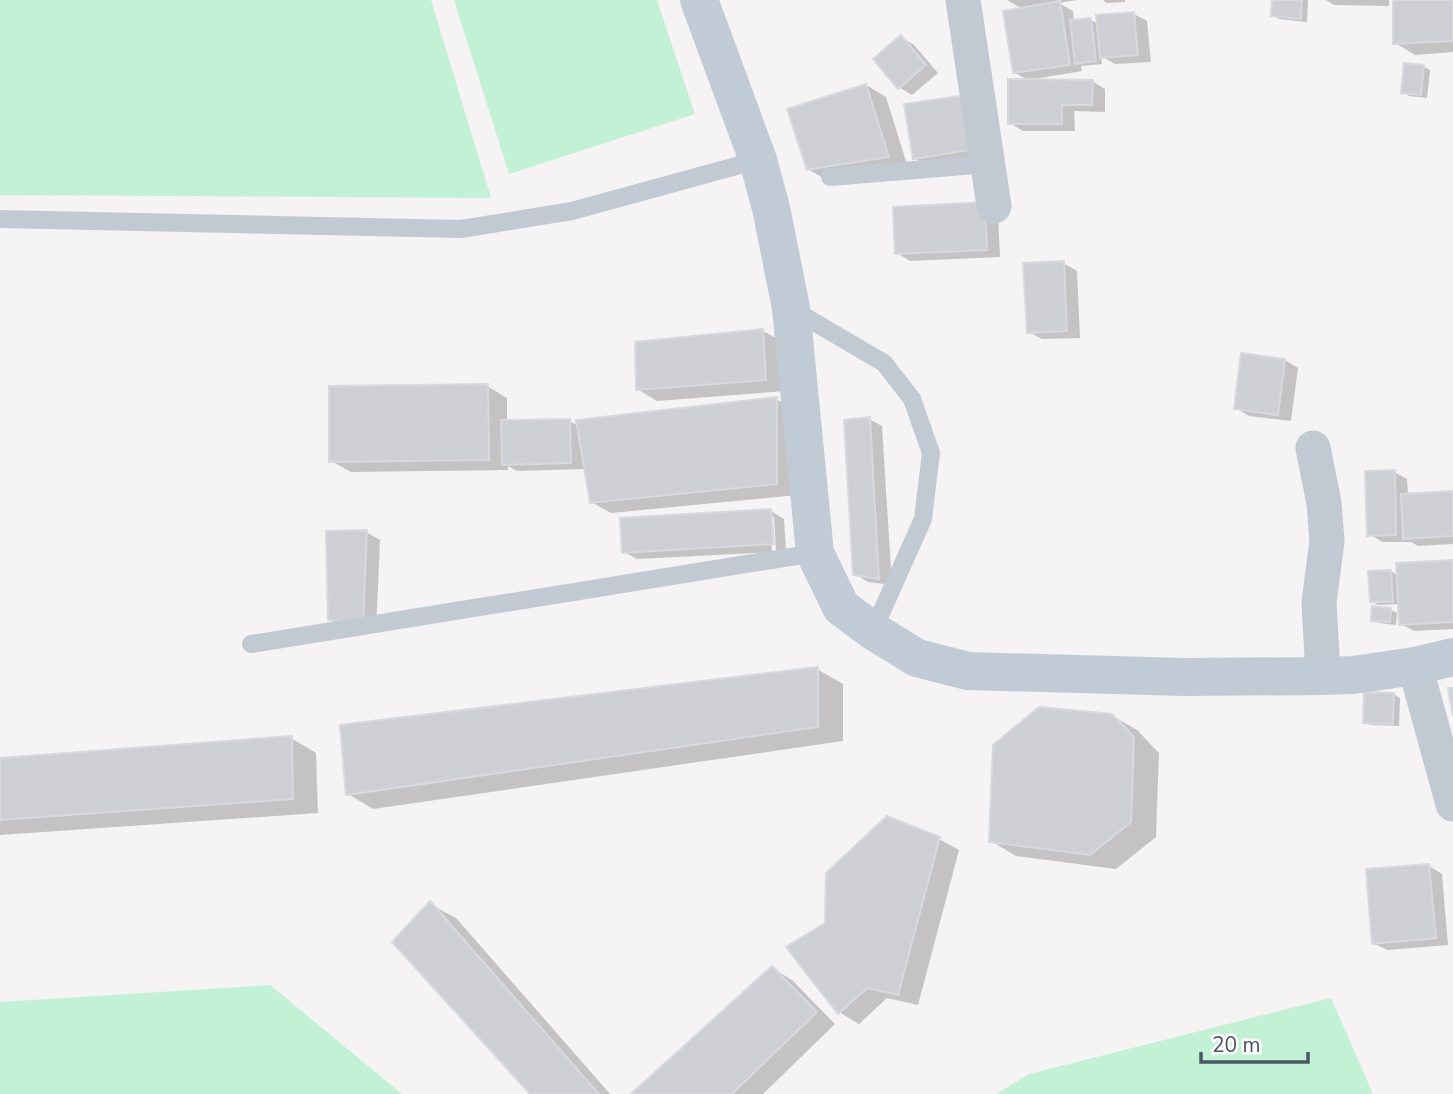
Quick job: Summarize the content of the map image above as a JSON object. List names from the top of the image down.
{
  "scale_bar": "20 m"
}
